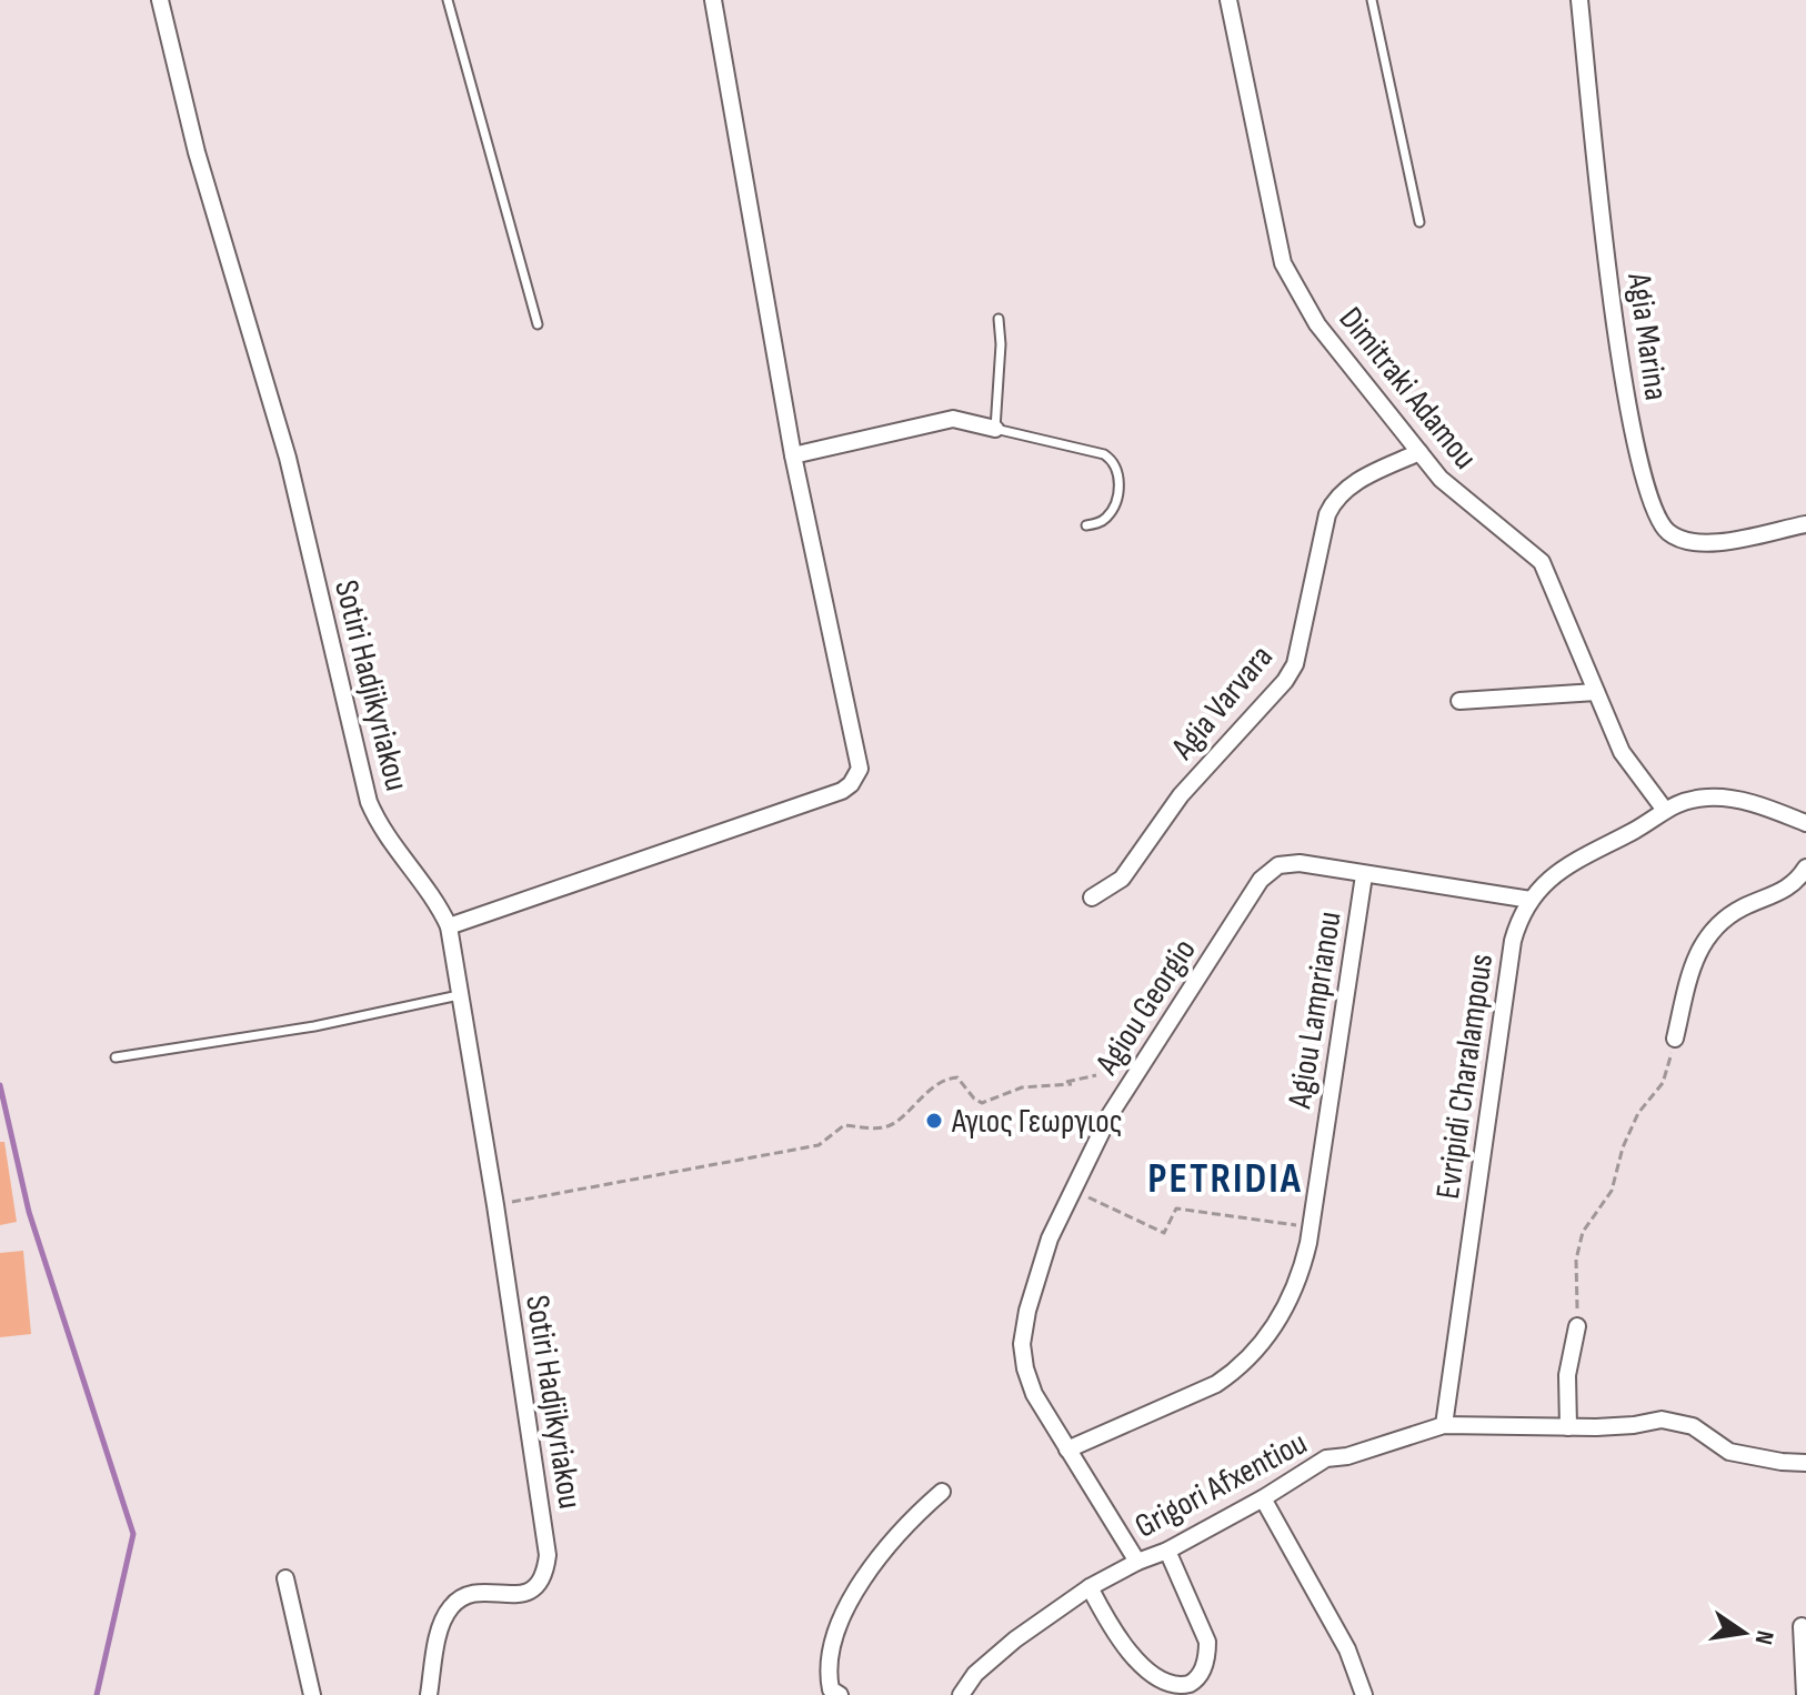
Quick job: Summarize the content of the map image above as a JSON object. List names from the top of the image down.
{
  "streets": {
    "street": [
      "Agia Marina",
      "Dimitraki Adamou",
      "Sotiri Hadjikyriakou",
      "Agia Varvara",
      "Agiou Georgio",
      "Agiou Lamprianou",
      "Evripidi Charalampous",
      "Grigori Afxentiou"
    ]
  },
  "crossings": [
    ["Dimitraki Adamou", "Agia Varvara"],
    ["Dimitraki Adamou", "Evripidi Charalampous"],
    ["Agiou Georgio", "Agiou Lamprianou"],
    ["Agiou Georgio", "Evripidi Charalampous"],
    ["Agiou Georgio", "Grigori Afxentiou"],
    ["Evripidi Charalampous", "Grigori Afxentiou"]
  ],
  "districts": ["PETRIDIA"],
  "places": ["Αγιος Γεωργιος"],
  "north": "right"
}
